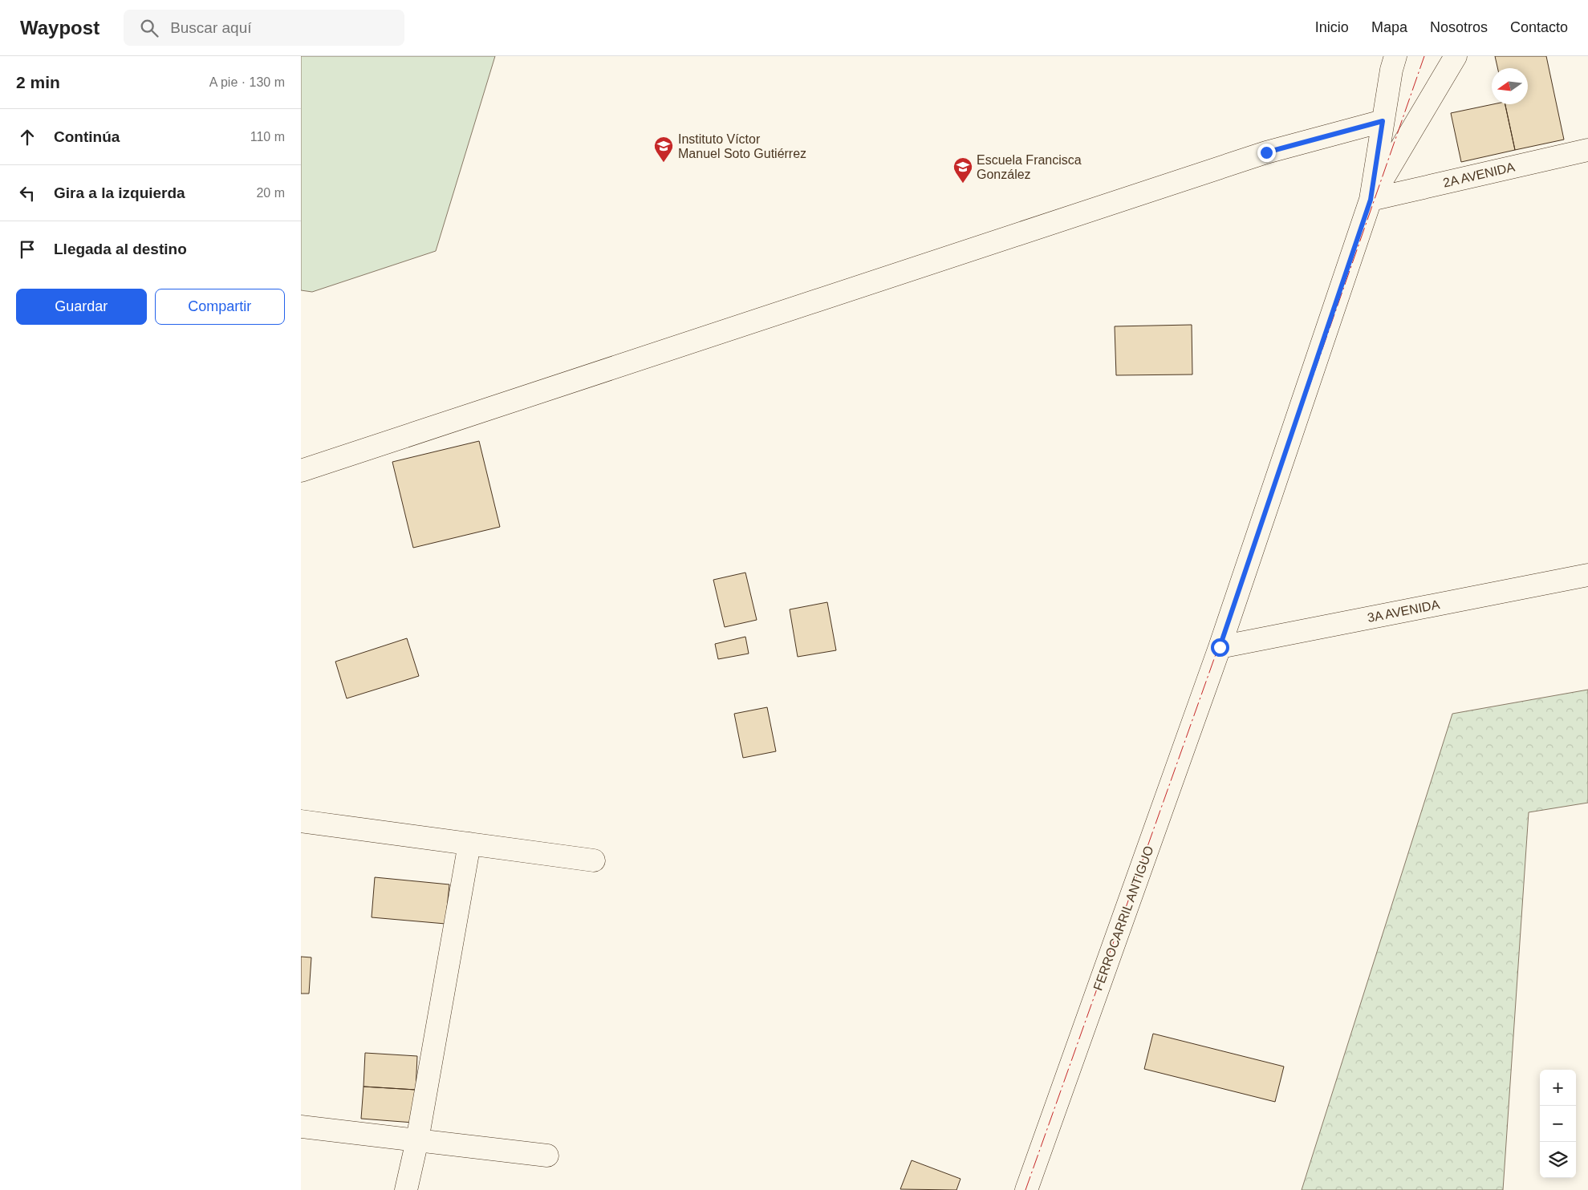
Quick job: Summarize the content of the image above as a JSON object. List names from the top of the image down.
{
  "streets": {
    "street": ["2A AVENIDA", "3A AVENIDA", "FERROCARRIL ANTIGUO"]
  },
  "crossings": [
    ["2A AVENIDA", "FERROCARRIL ANTIGUO"],
    ["3A AVENIDA", "FERROCARRIL ANTIGUO"]
  ],
  "places": {
    "school or university": ["Instituto Víctor Manuel Soto Gutiérrez", "Escuela Francisca González"]
  },
  "north": "left",
  "page": {
    "header": "Waypost",
    "search": "Buscar aquí",
    "nav": [
      "Inicio",
      "Mapa",
      "Nosotros",
      "Contacto"
    ],
    "heading": ["2 min", "A pie · 130 m"],
    "list": [
      ["Continúa", "110 m"],
      ["Gira a la izquierda", "20 m"],
      "Llegada al destino"
    ],
    "buttons": ["Guardar", "Compartir"],
    "map_buttons": ["+", "−"]
  }
}
